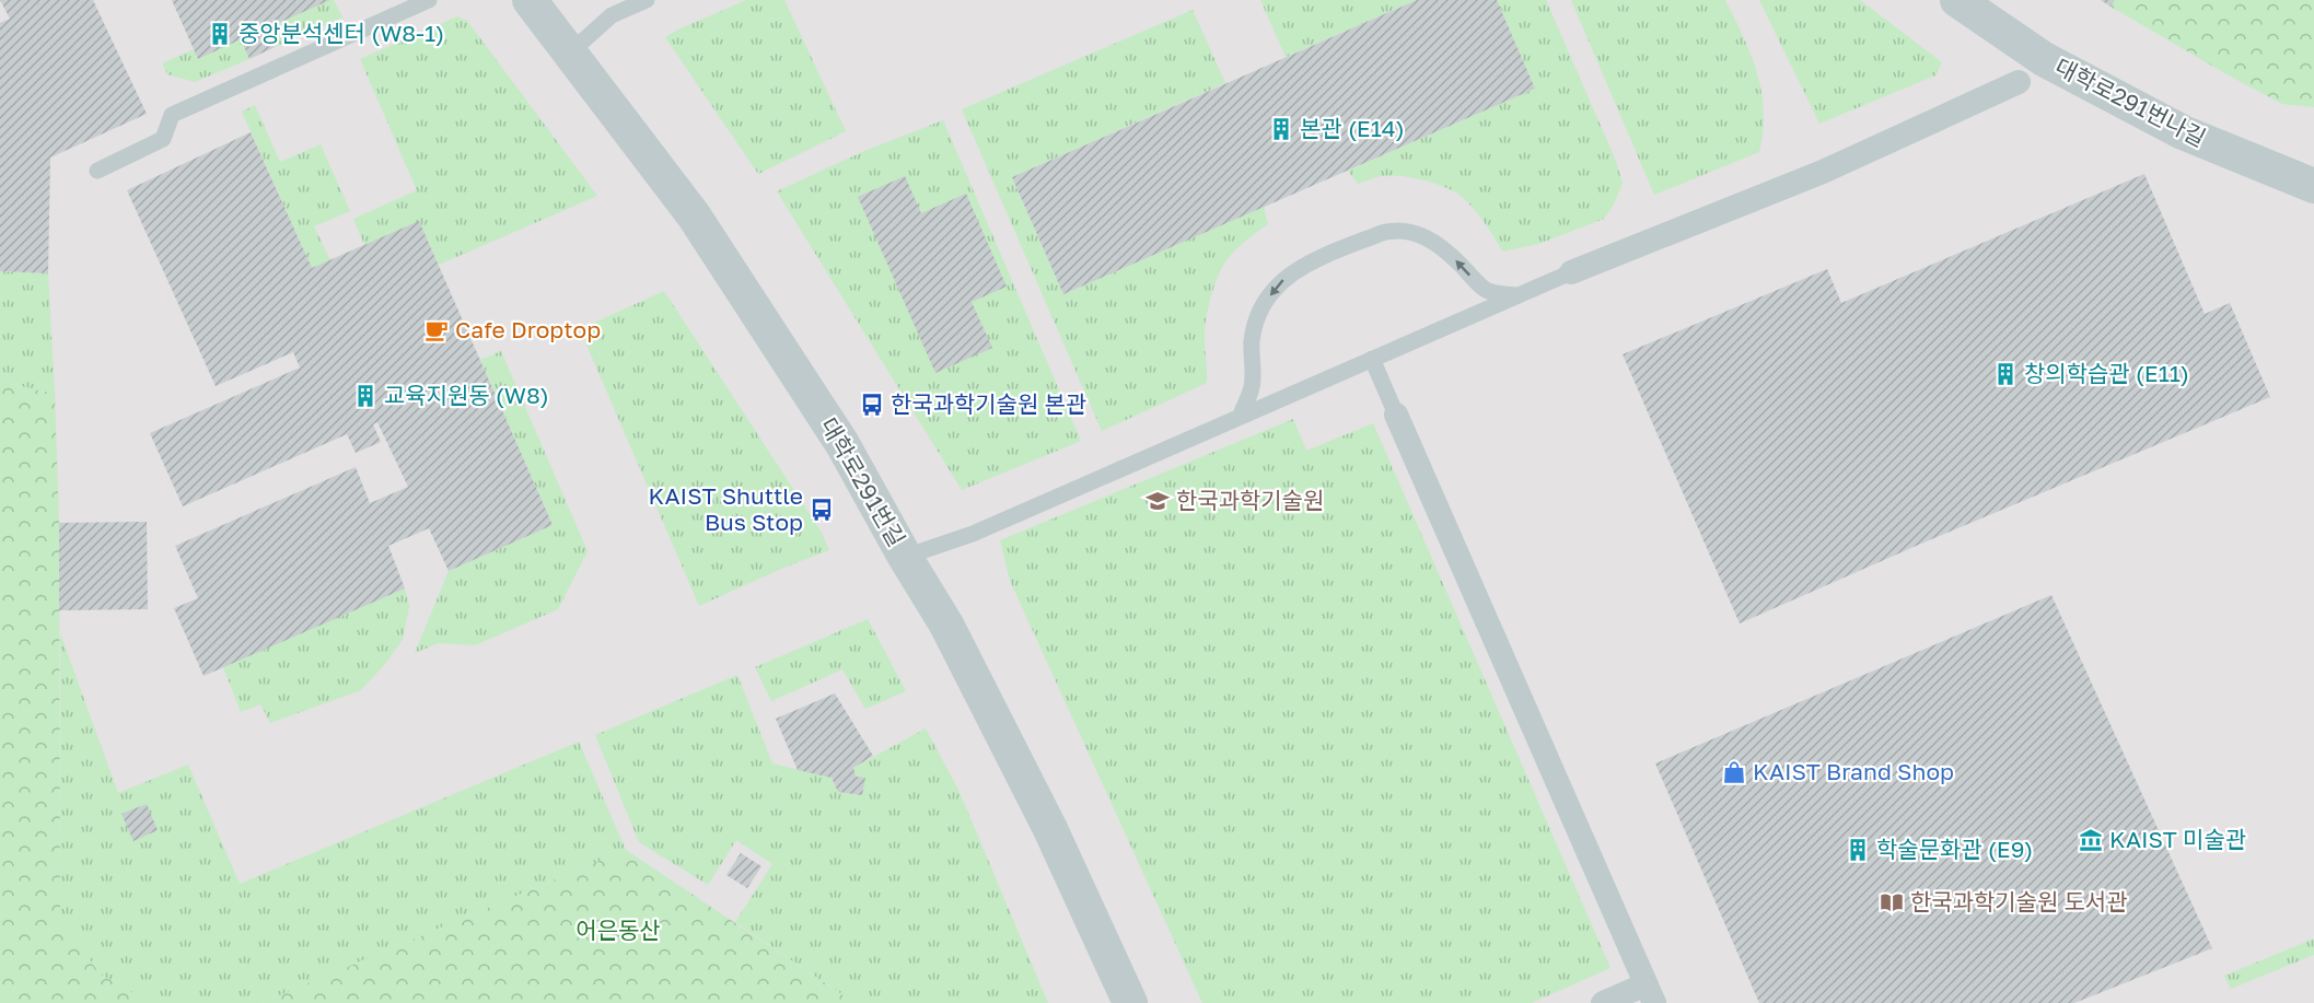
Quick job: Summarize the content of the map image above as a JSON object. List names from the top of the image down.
{
  "streets": {
    "street": ["대학로291번나길", "대학로291번길"]
  },
  "parks": ["어은동산"],
  "places": {
    "building": [
      "중앙분석센터 (W8-1)",
      "본관 (E14)",
      "창의학습관 (E11)",
      "교육지원동 (W8)",
      "학술문화관 (E9)"
    ],
    "cafe": ["Cafe Droptop"],
    "bus stop": ["한국과학기술원 본관", "KAIST Shuttle Bus Stop"],
    "school or university": ["한국과학기술원"],
    "shop": ["KAIST Brand Shop"],
    "museum": ["KAIST 미술관"],
    "library": ["한국과학기술원 도서관"]
  }
}
